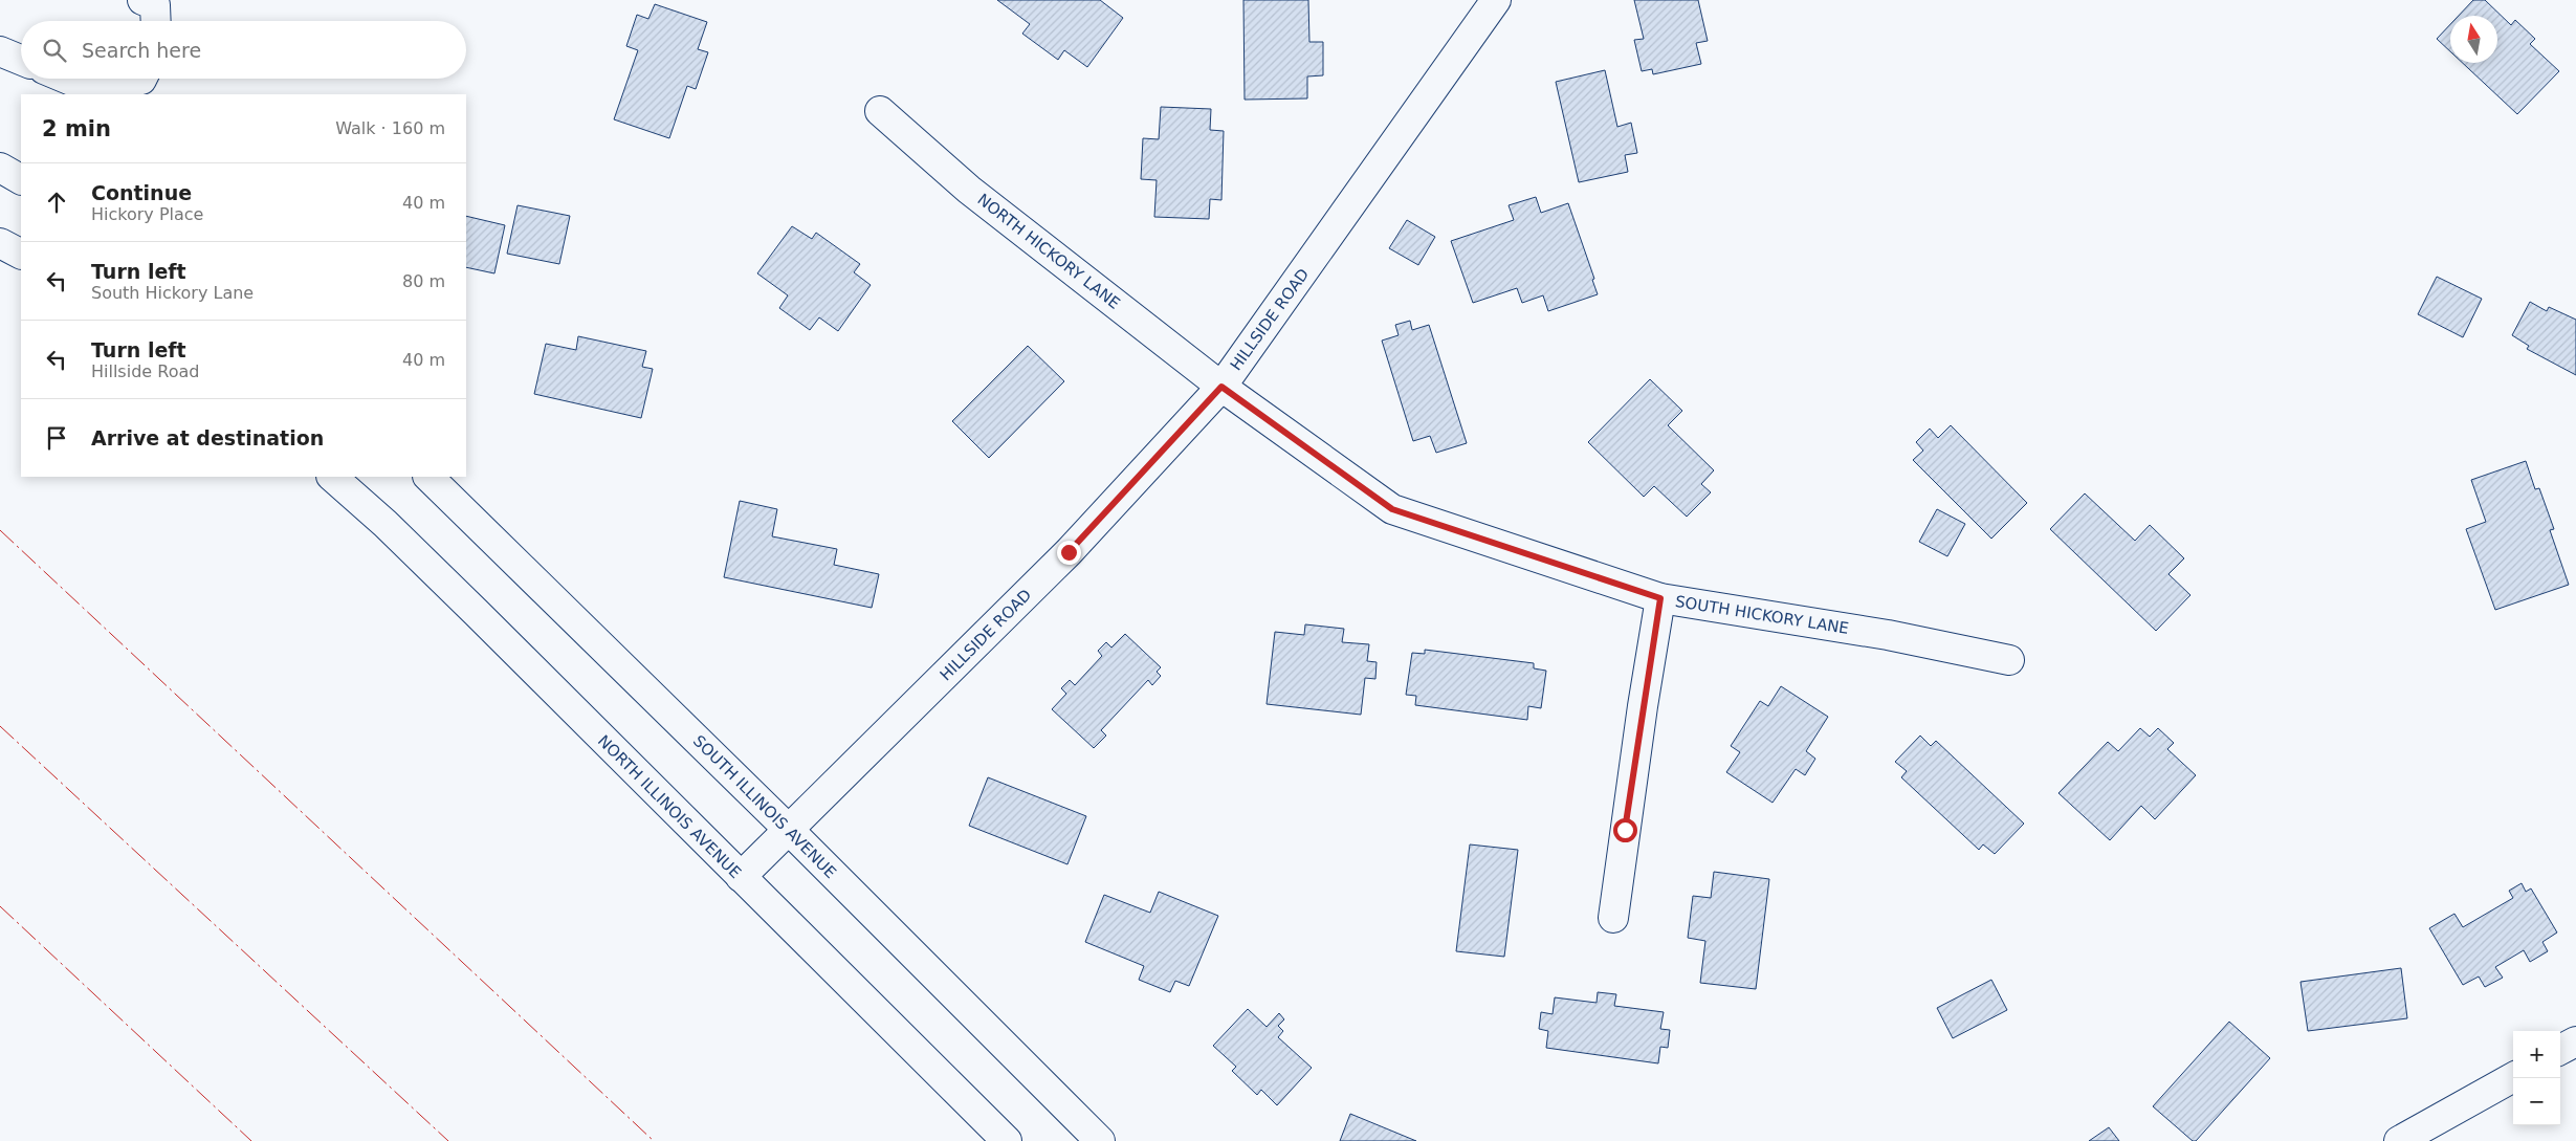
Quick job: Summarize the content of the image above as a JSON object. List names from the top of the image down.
{
  "streets": {
    "main road": [
      "NORTH HICKORY LANE",
      "HILLSIDE ROAD",
      "SOUTH HICKORY LANE",
      "NORTH ILLINOIS AVENUE",
      "SOUTH ILLINOIS AVENUE"
    ]
  },
  "crossings": [
    ["NORTH HICKORY LANE", "HILLSIDE ROAD"],
    ["NORTH HICKORY LANE", "SOUTH HICKORY LANE"],
    ["HILLSIDE ROAD", "SOUTH HICKORY LANE"],
    ["HILLSIDE ROAD", "NORTH ILLINOIS AVENUE"],
    ["HILLSIDE ROAD", "SOUTH ILLINOIS AVENUE"]
  ],
  "north": "top",
  "page": {
    "search": "Search here",
    "heading": ["2 min", "Walk · 160 m"],
    "list": [
      ["Continue", "Hickory Place", "40 m"],
      ["Turn left", "South Hickory Lane", "80 m"],
      ["Turn left", "Hillside Road", "40 m"],
      "Arrive at destination"
    ],
    "map_buttons": ["+", "−"]
  }
}
